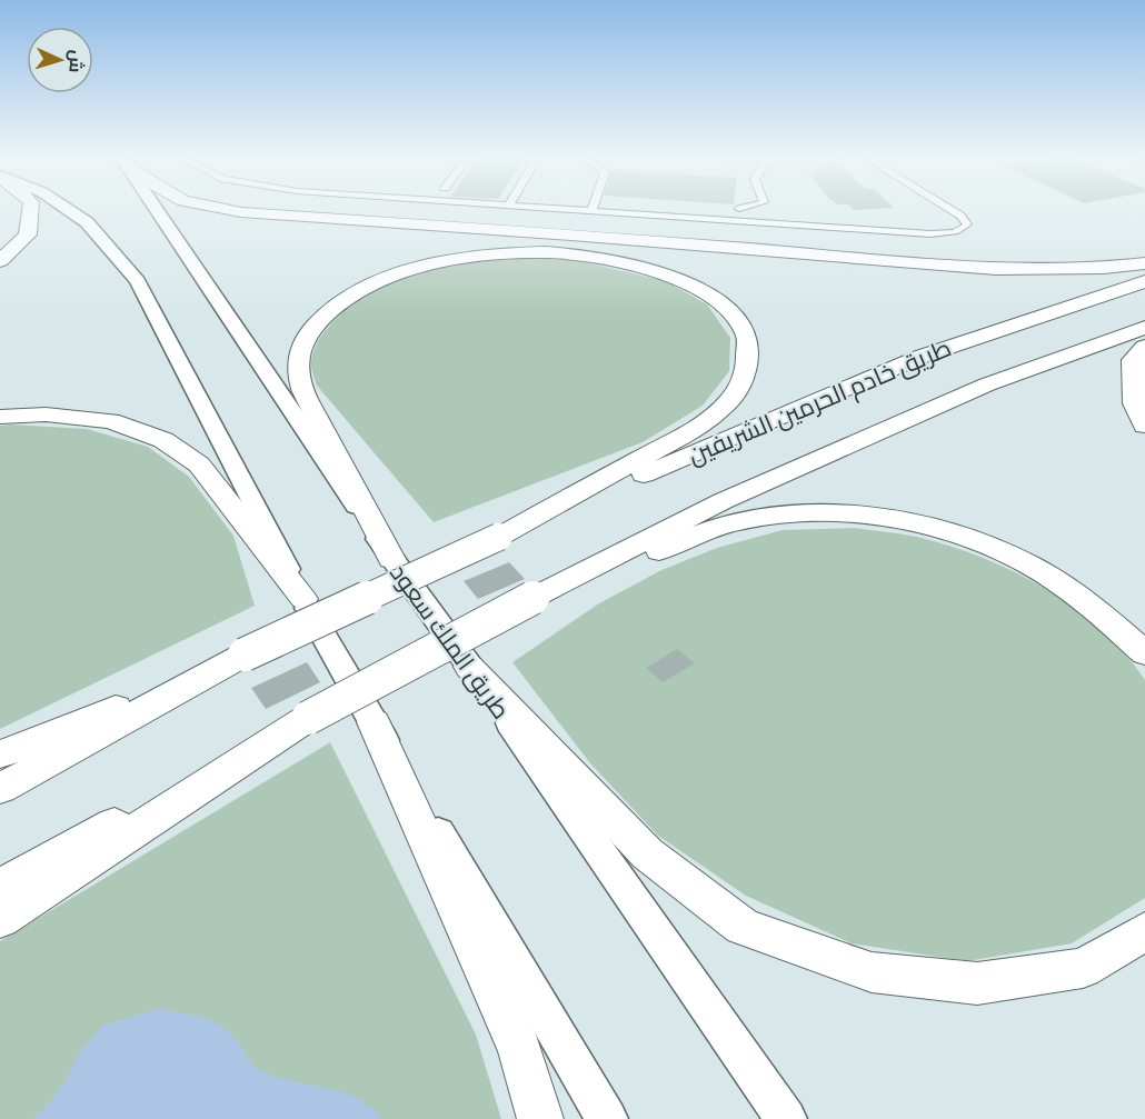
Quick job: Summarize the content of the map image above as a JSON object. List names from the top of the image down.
{
  "streets": {
    "highway": ["طريق خادم الحرمين الشريفين"],
    "main road": ["طريق الملك سعود"]
  },
  "north": "right"
}
